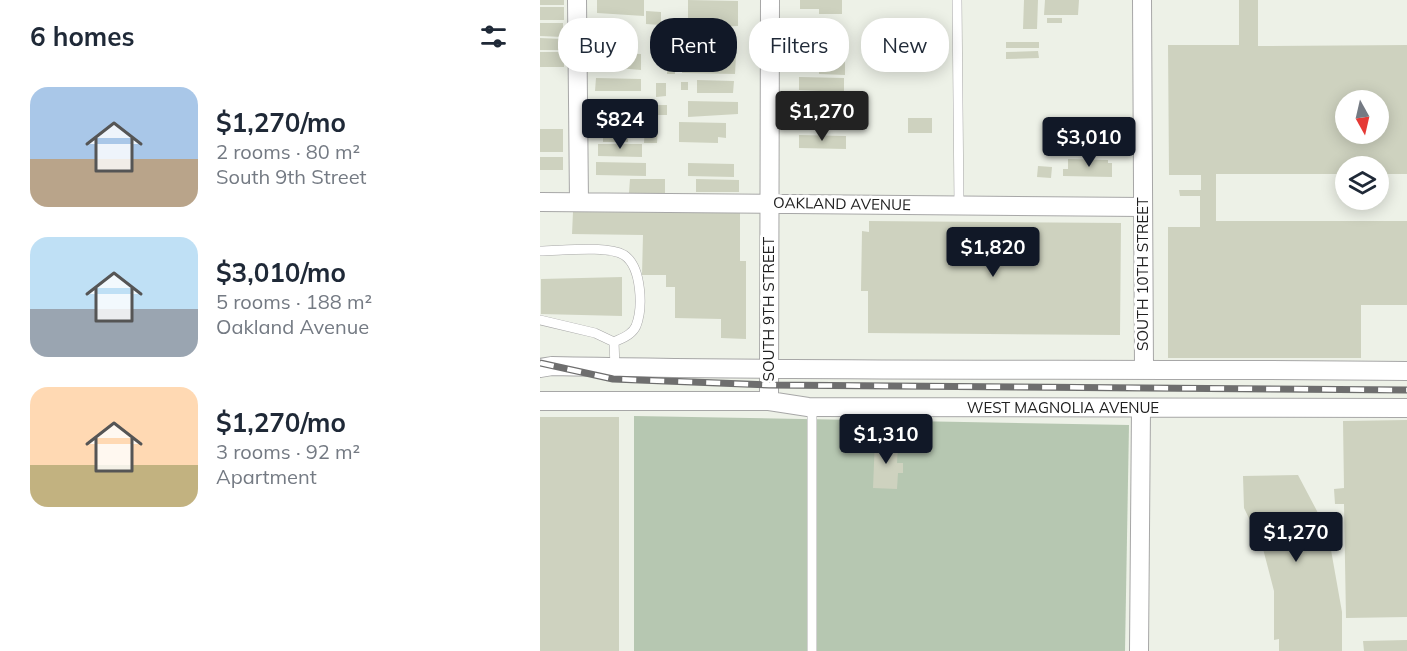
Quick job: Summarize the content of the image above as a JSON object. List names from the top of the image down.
{
  "streets": {
    "street": [
      "OAKLAND AVENUE",
      "SOUTH 10TH STREET",
      "SOUTH 9TH STREET",
      "WEST MAGNOLIA AVENUE"
    ]
  },
  "crossings": [
    ["OAKLAND AVENUE", "SOUTH 10TH STREET"],
    ["OAKLAND AVENUE", "SOUTH 9TH STREET"],
    ["SOUTH 9TH STREET", "WEST MAGNOLIA AVENUE"]
  ],
  "north": "bottom",
  "page": {
    "heading": "6 homes",
    "chip": [
      "Buy",
      "Rent",
      "Filters",
      "New"
    ],
    "list": [
      {
        "name": "$1,270/mo",
        "note": "2 rooms · 80 m² · South 9th Street"
      },
      {
        "name": "$3,010/mo",
        "note": "5 rooms · 188 m² · Oakland Avenue"
      },
      {
        "name": "$1,270/mo",
        "note": "3 rooms · 92 m² · Apartment"
      }
    ],
    "price": [
      "$1,270",
      "$824",
      "$3,010",
      "$1,820",
      "$1,310",
      "$1,270"
    ]
  }
}
